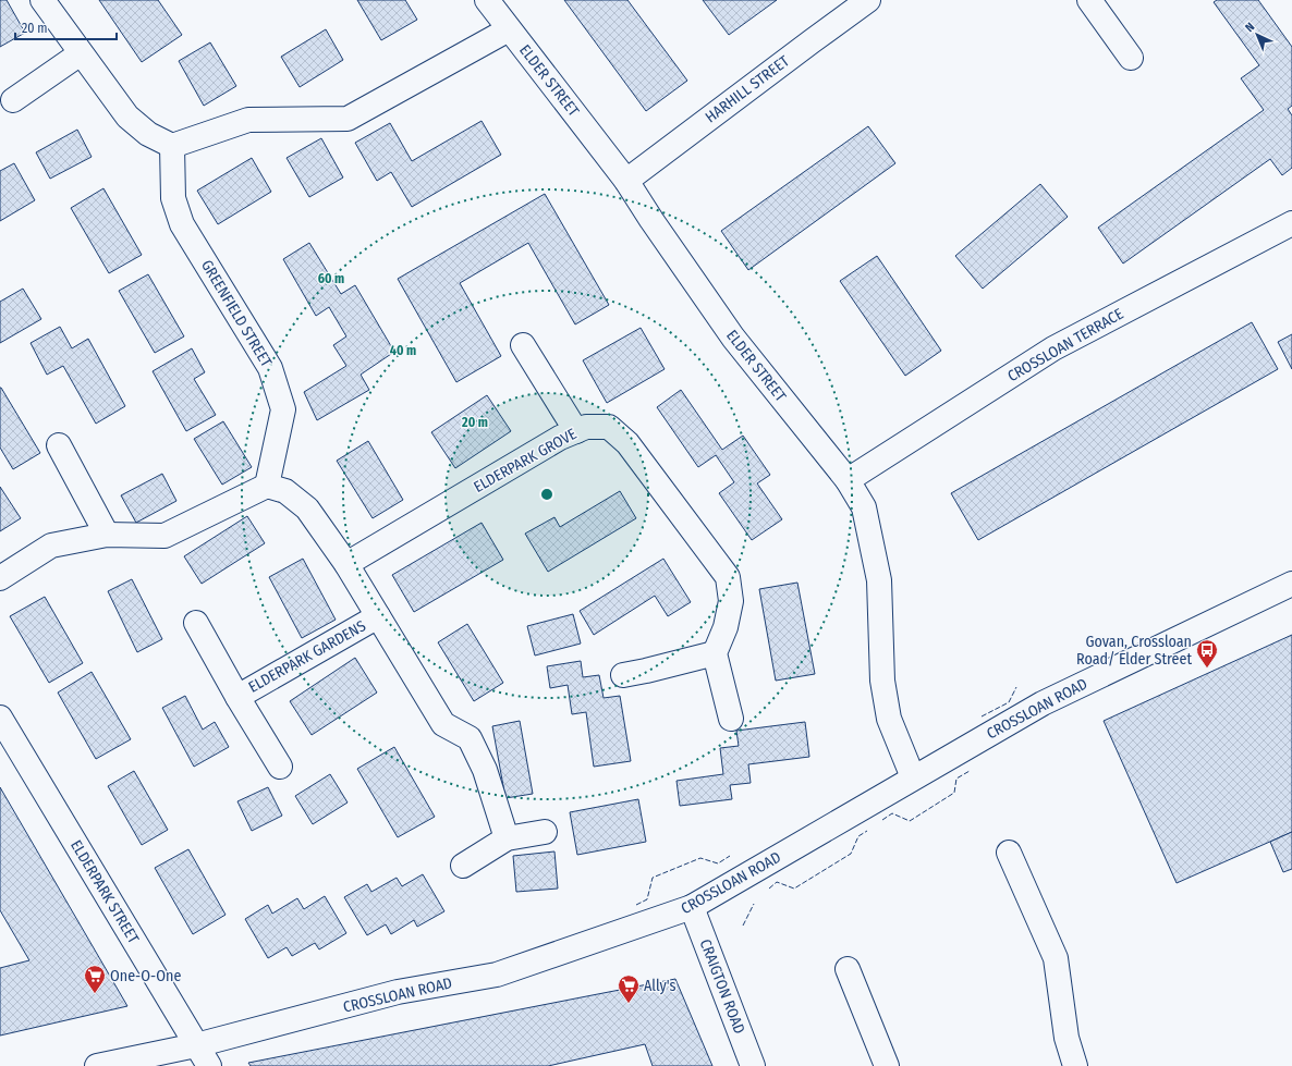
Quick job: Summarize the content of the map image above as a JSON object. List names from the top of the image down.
{
  "streets": {
    "street": [
      "ELDER STREET",
      "HARHILL STREET",
      "GREENFIELD STREET",
      "CROSSLOAN TERRACE",
      "ELDERPARK GROVE",
      "ELDERPARK GARDENS",
      "CROSSLOAN ROAD",
      "ELDERPARK STREET",
      "CRAIGTON ROAD"
    ]
  },
  "crossings": [
    ["ELDER STREET", "HARHILL STREET"],
    ["ELDER STREET", "CROSSLOAN TERRACE"],
    ["ELDER STREET", "CROSSLOAN ROAD"],
    ["GREENFIELD STREET", "ELDERPARK GARDENS"],
    ["ELDERPARK GROVE", "ELDERPARK GARDENS"],
    ["CROSSLOAN ROAD", "ELDERPARK STREET"],
    ["CROSSLOAN ROAD", "CRAIGTON ROAD"]
  ],
  "places": {
    "bus stop": ["Govan, Crossloan Road/ Elder Street"],
    "supermarket": ["One-O-One", "Ally's"]
  },
  "scale_bar": "20 m",
  "north": "top left",
  "rings": ["60 m", "40 m", "20 m"]
}
